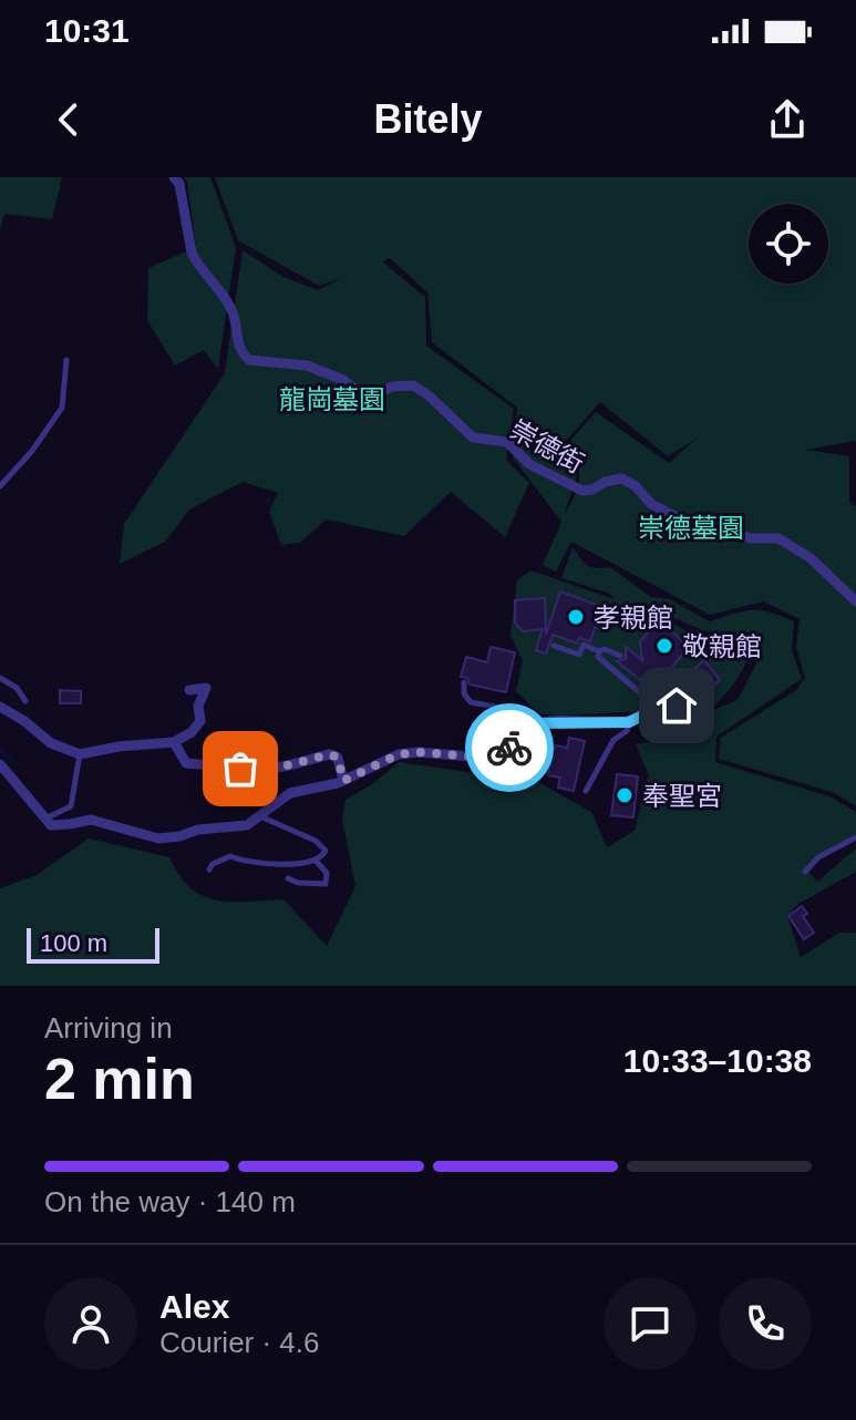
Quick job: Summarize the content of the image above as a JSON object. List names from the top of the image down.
{
  "streets": {
    "street": ["崇德街"]
  },
  "parks": ["龍崗墓園", "崇德墓園"],
  "places": ["孝親館", "敬親館", "奉聖宮"],
  "scale_bar": "100 m",
  "page": {
    "status": "10:31",
    "header": "Bitely",
    "scale": "100 m",
    "heading": ["2 min", "Arriving in", "10:33–10:38"],
    "panel": ["Alex", "Courier · 4.6"],
    "bar": "On the way · 140 m"
  }
}
